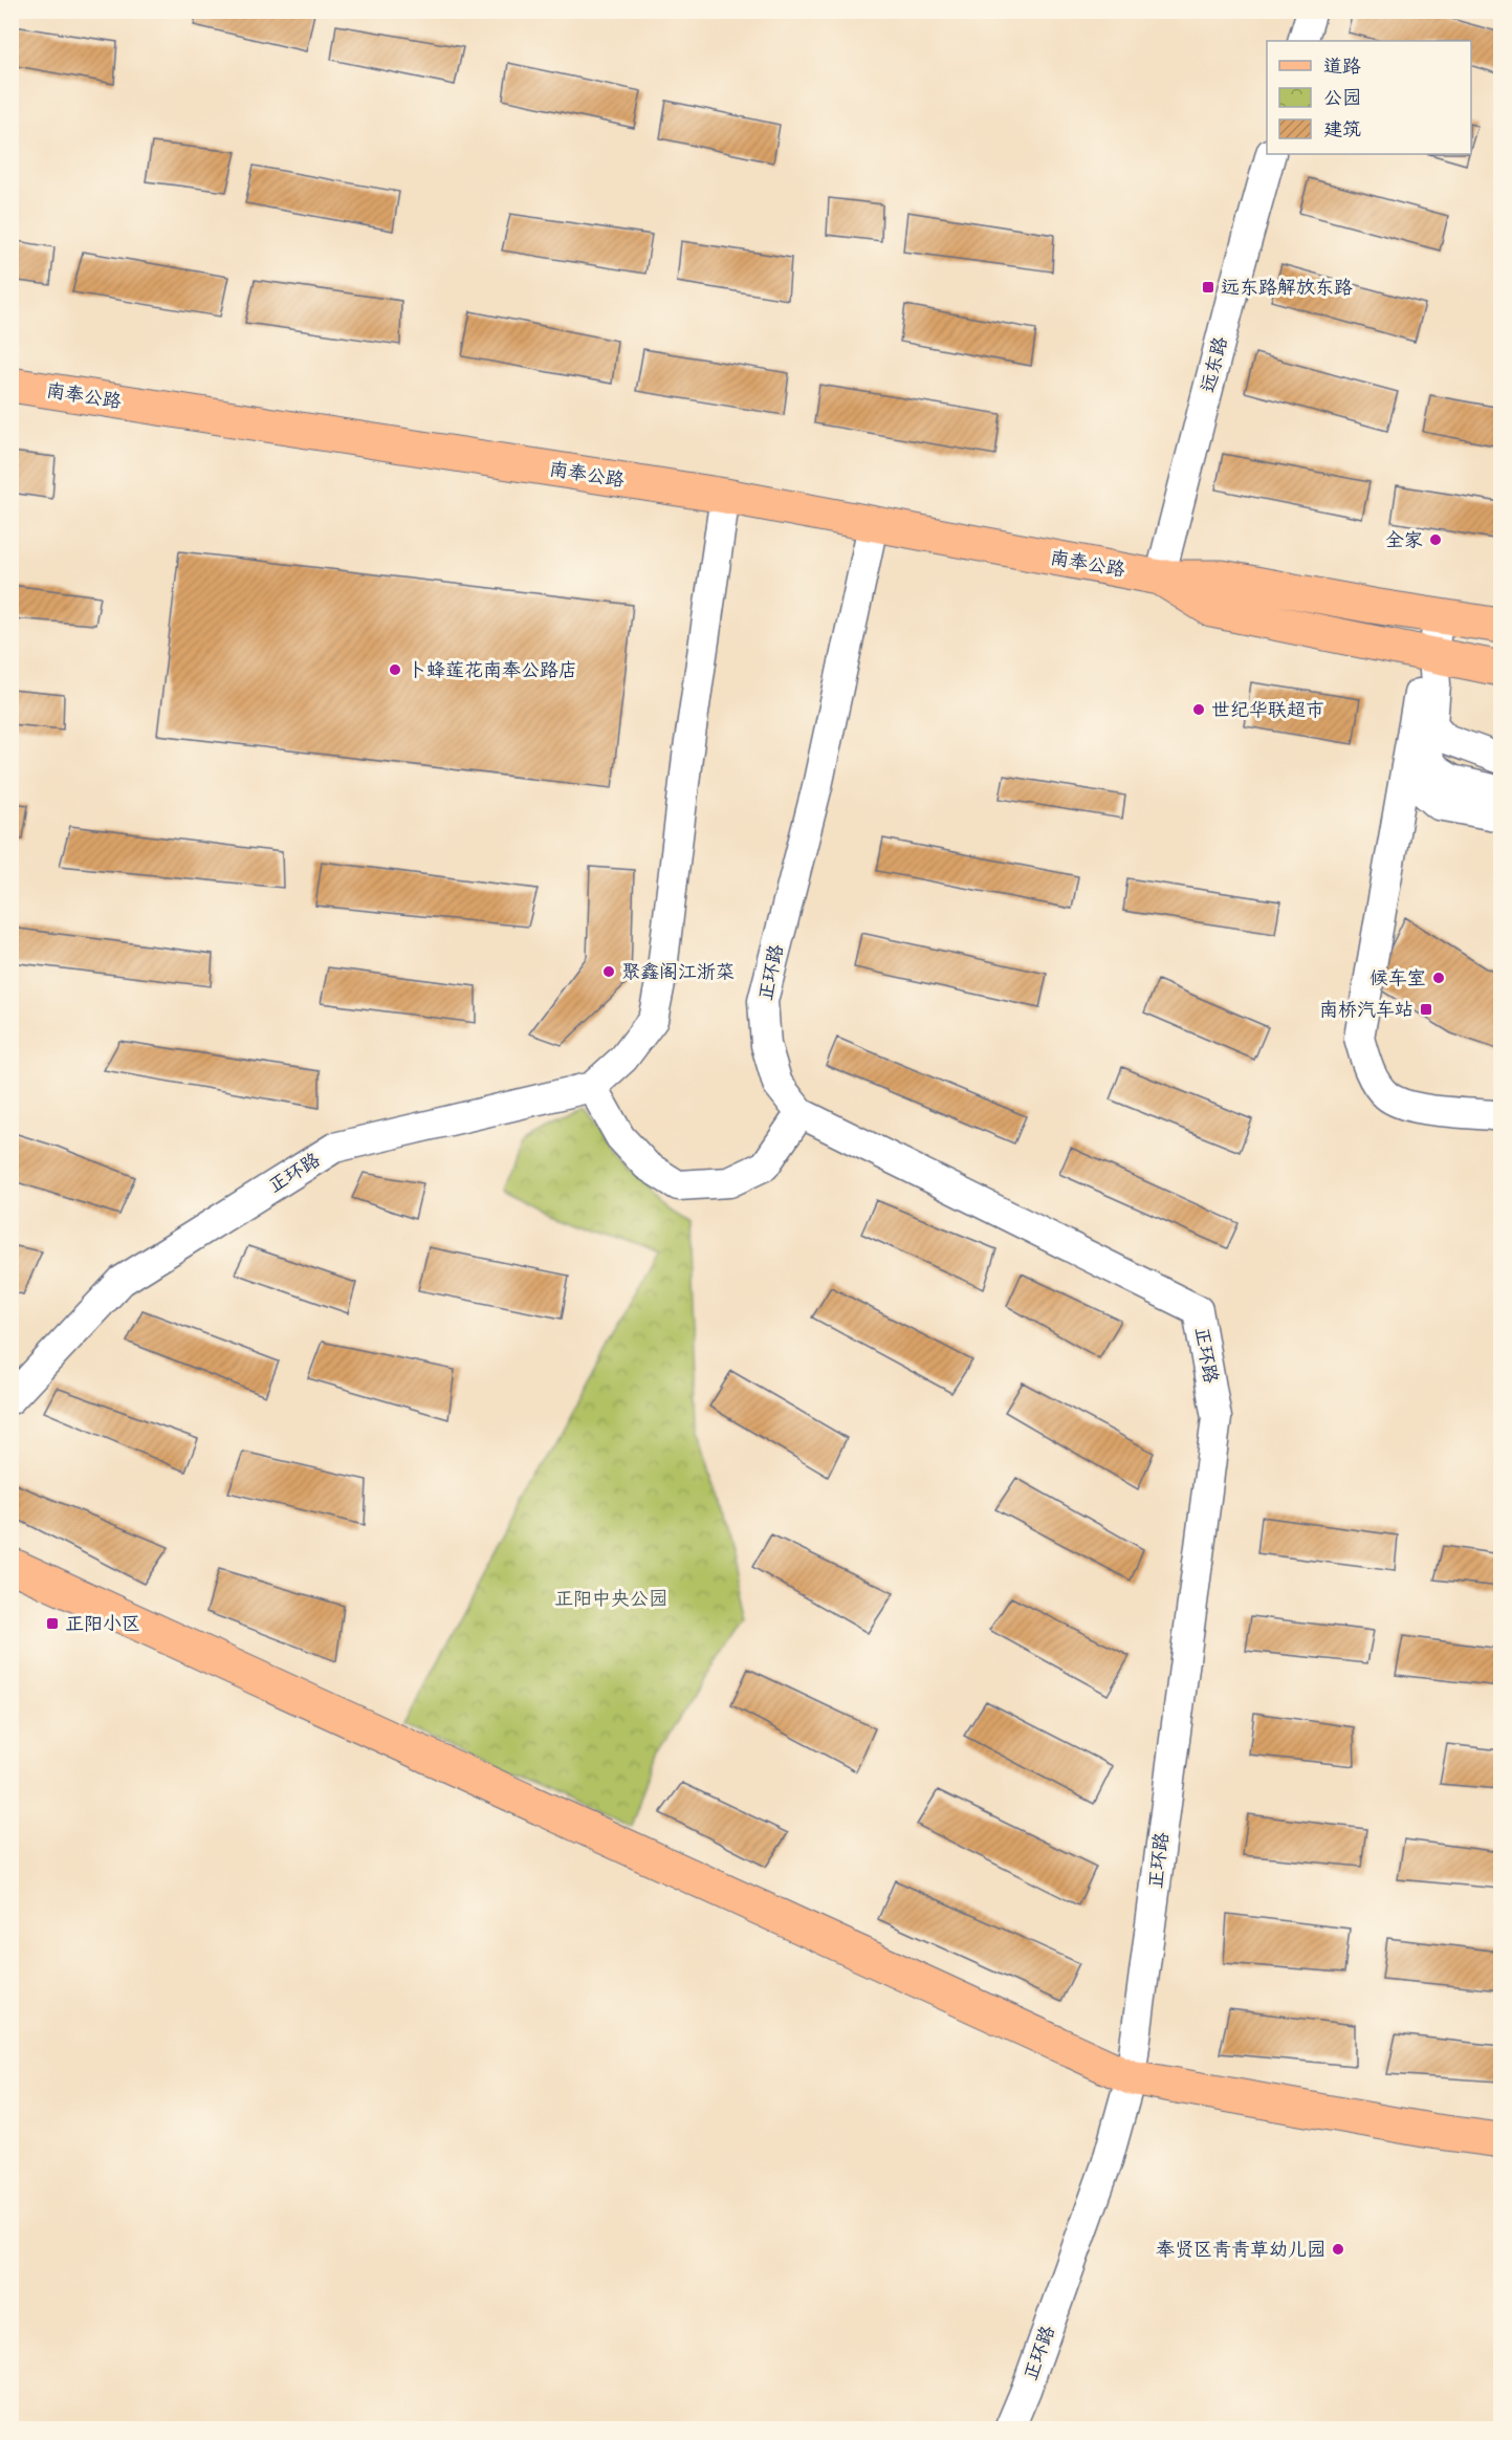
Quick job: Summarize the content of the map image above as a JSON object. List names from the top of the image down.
{
  "streets": {
    "main road": ["南奉公路"],
    "street": ["远东路", "正环路"]
  },
  "crossings": [
    ["远东路", "南奉公路"],
    ["南奉公路", "正环路"]
  ],
  "parks": ["正阳中央公园"],
  "places": {
    "transit": ["远东路解放东路", "南桥汽车站", "正阳小区"],
    "other": [
      "全家",
      "卜蜂莲花南奉公路店",
      "世纪华联超市",
      "聚鑫阁江浙菜",
      "候车室",
      "奉贤区青青草幼儿园"
    ]
  },
  "legend": ["道路", "公园", "建筑"]
}
